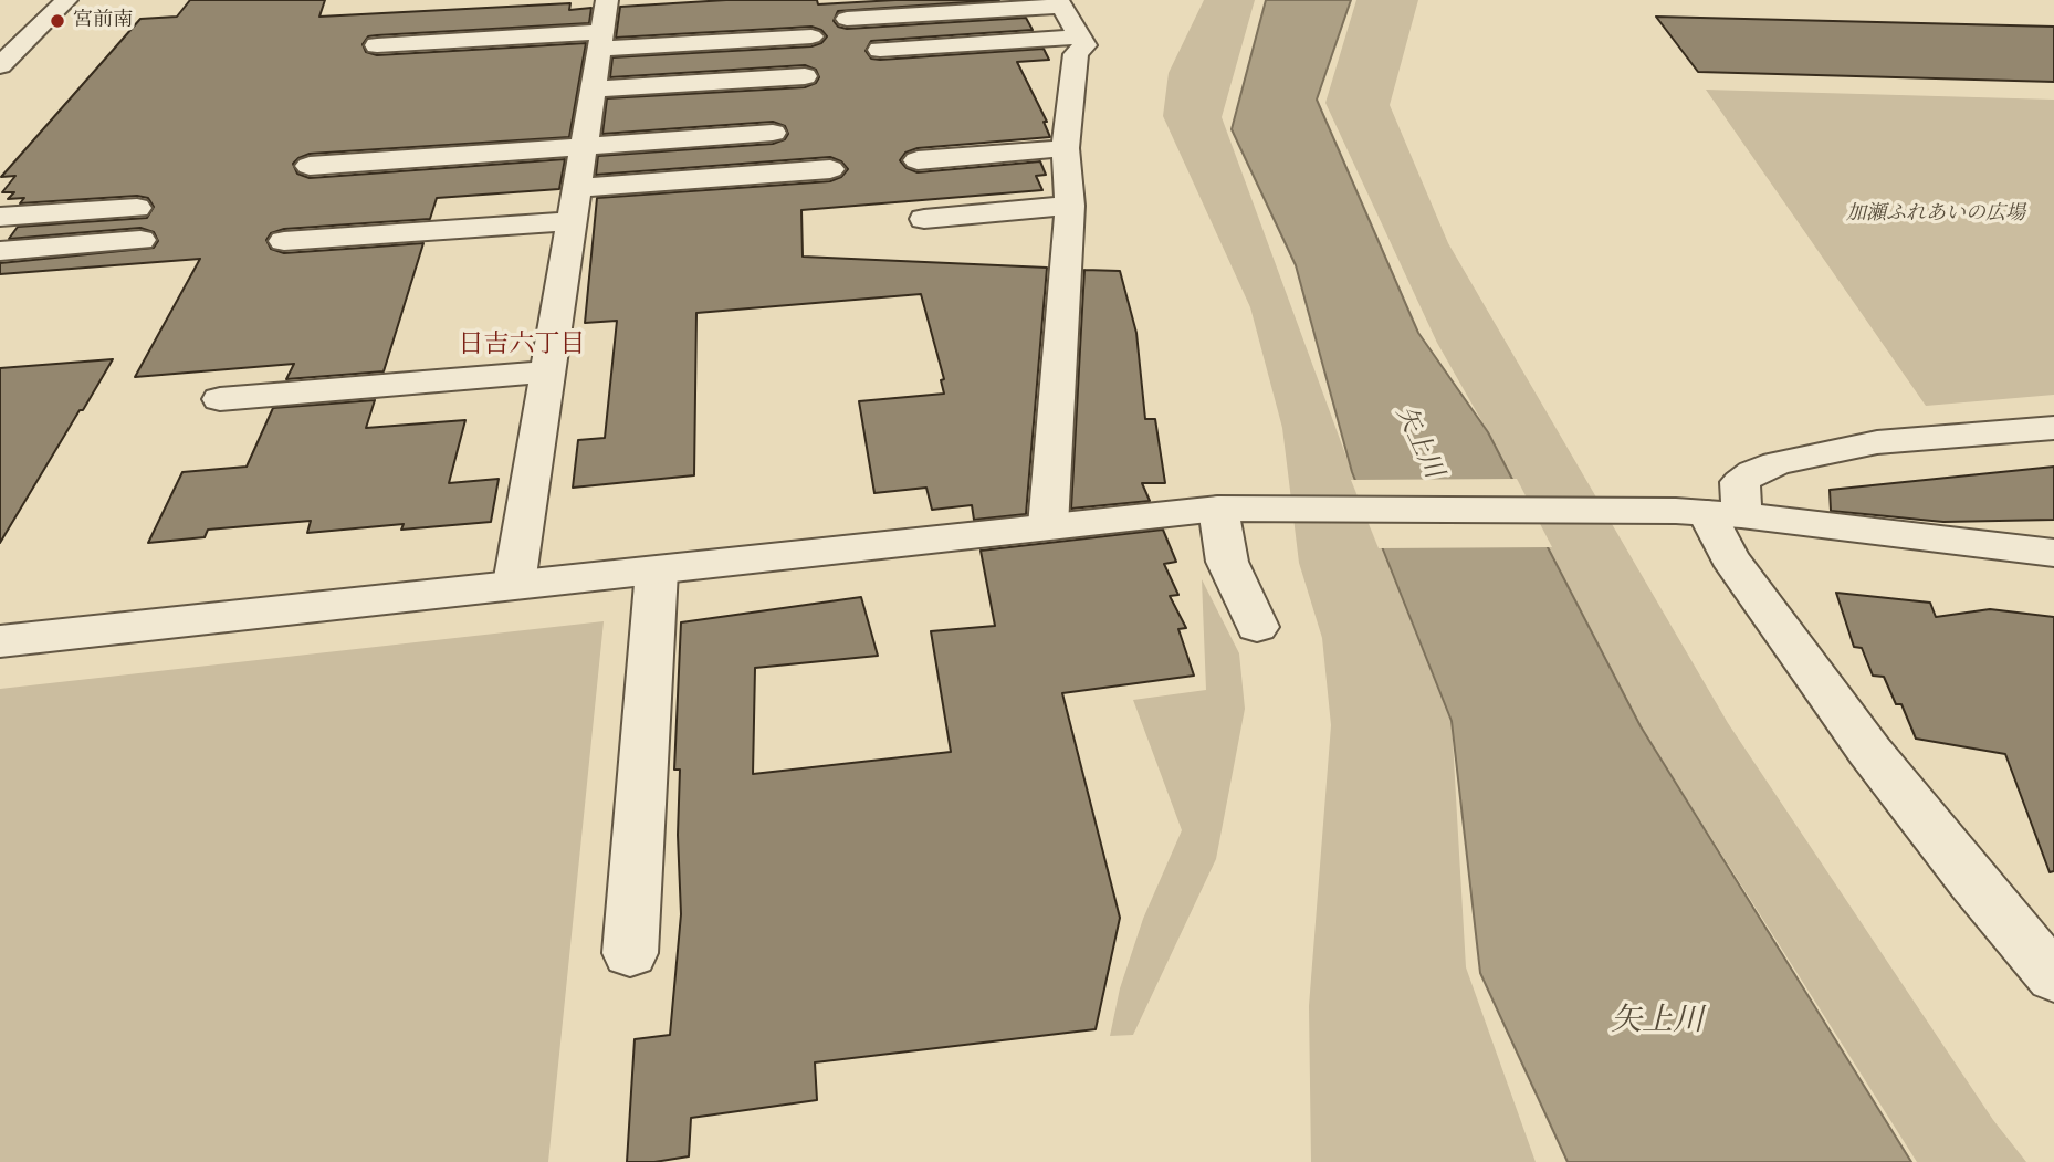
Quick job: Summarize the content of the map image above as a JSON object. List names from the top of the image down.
{
  "districts": ["日吉六丁目"],
  "water": ["矢上川"],
  "parks": ["加瀬ふれあいの広場"],
  "places": ["宮前南"]
}
